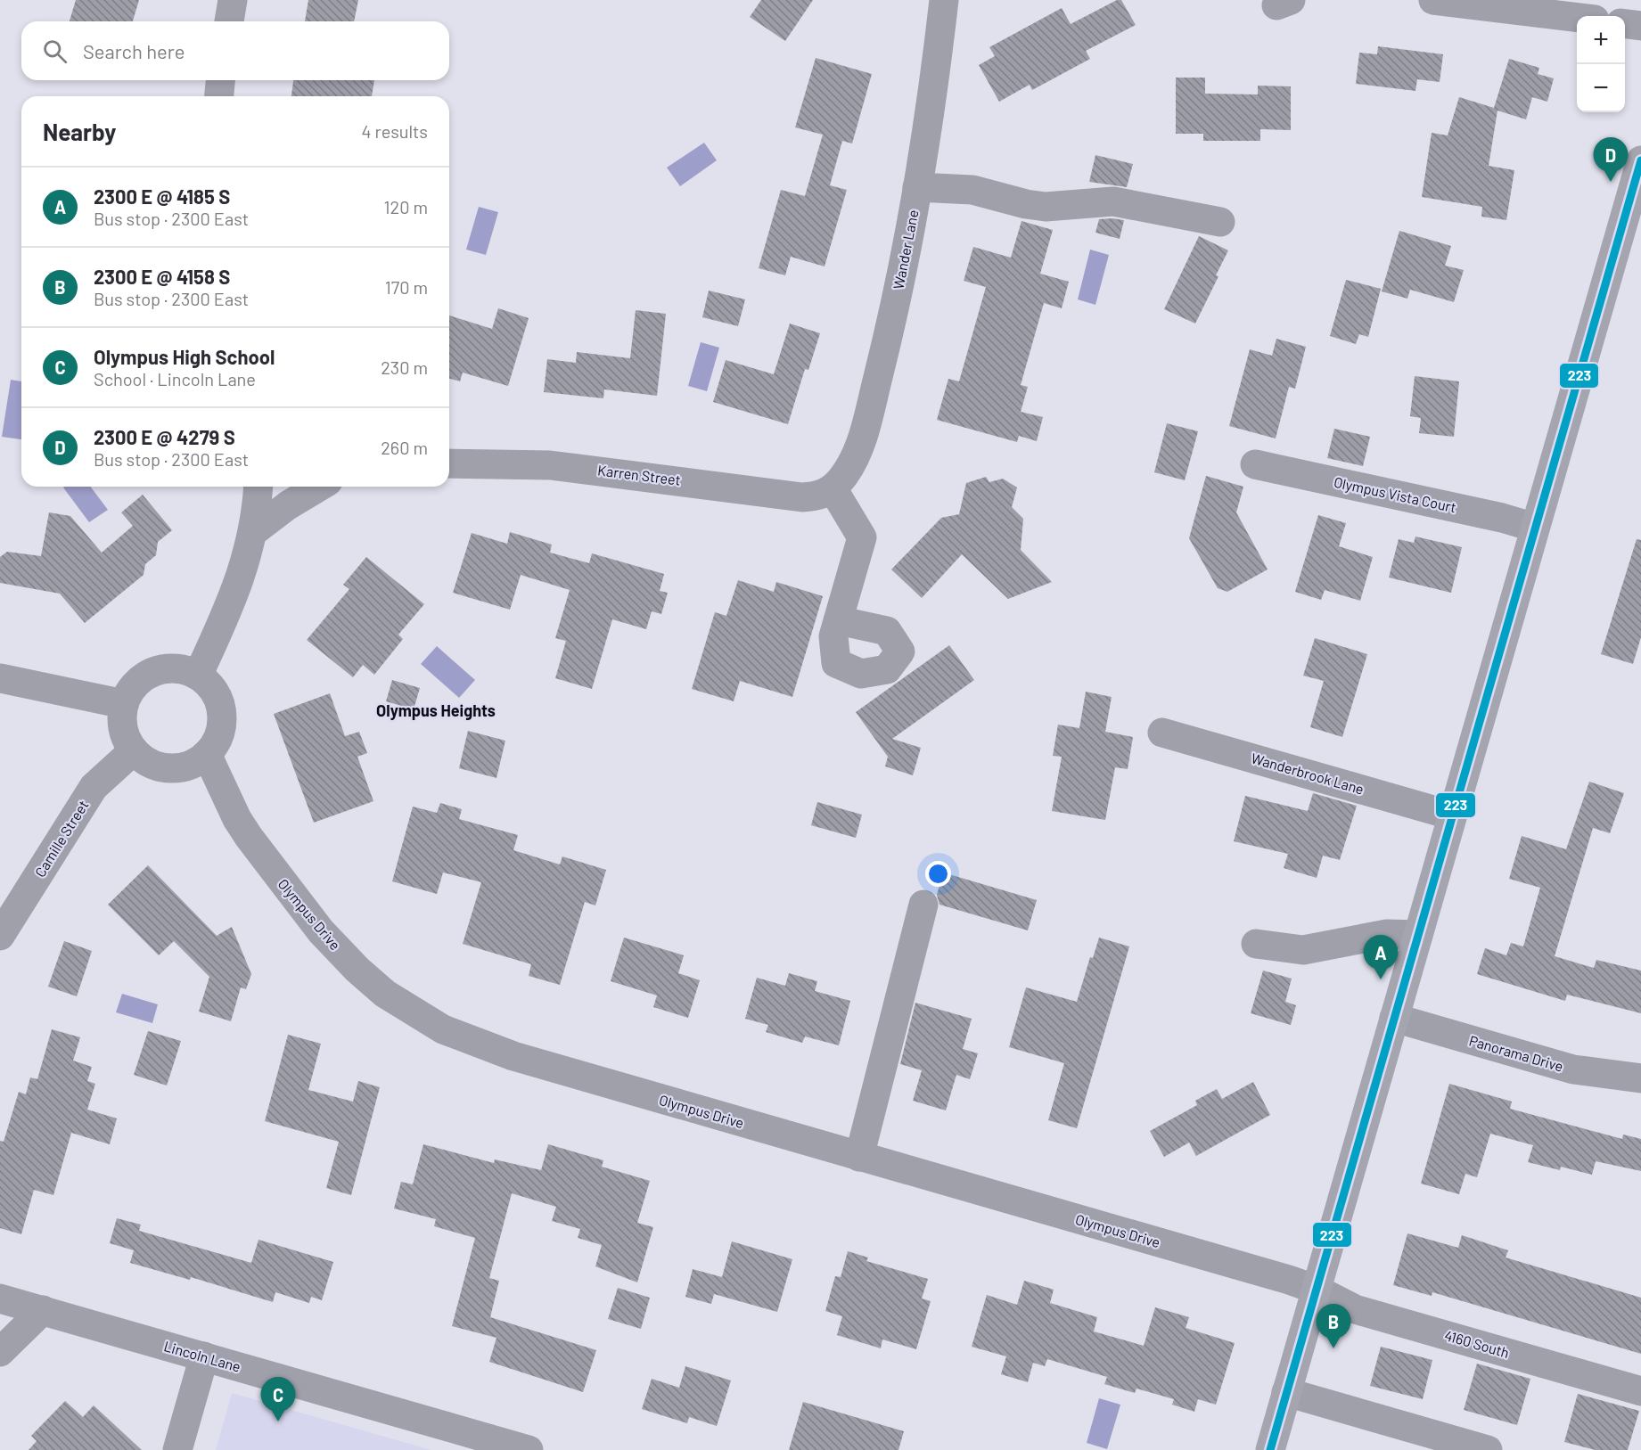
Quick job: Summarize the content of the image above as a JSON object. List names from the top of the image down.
{
  "streets": {
    "street": [
      "Wander Lane",
      "Karren Street",
      "Olympus Vista Court",
      "Wanderbrook Lane",
      "Camille Street",
      "Olympus Drive",
      "Panorama Drive",
      "4160 South",
      "Lincoln Lane"
    ]
  },
  "crossings": [
    ["Wander Lane", "Karren Street"],
    ["Camille Street", "Olympus Drive"],
    ["Olympus Drive", "4160 South"]
  ],
  "districts": ["Olympus Heights"],
  "lines": ["transit line 223"],
  "page": {
    "map_buttons": ["+", "−"],
    "search": "Search here",
    "heading": ["Nearby", "4 results"],
    "pins": [
      "D",
      "A",
      "B",
      "C"
    ],
    "list": [
      {
        "mark": "A",
        "name": "2300 E @ 4185 S",
        "note": "Bus stop · 2300 East",
        "value": "120 m"
      },
      {
        "mark": "B",
        "name": "2300 E @ 4158 S",
        "note": "Bus stop · 2300 East",
        "value": "170 m"
      },
      {
        "mark": "C",
        "name": "Olympus High School",
        "note": "School · Lincoln Lane",
        "value": "230 m"
      },
      {
        "mark": "D",
        "name": "2300 E @ 4279 S",
        "note": "Bus stop · 2300 East",
        "value": "260 m"
      }
    ]
  }
}
